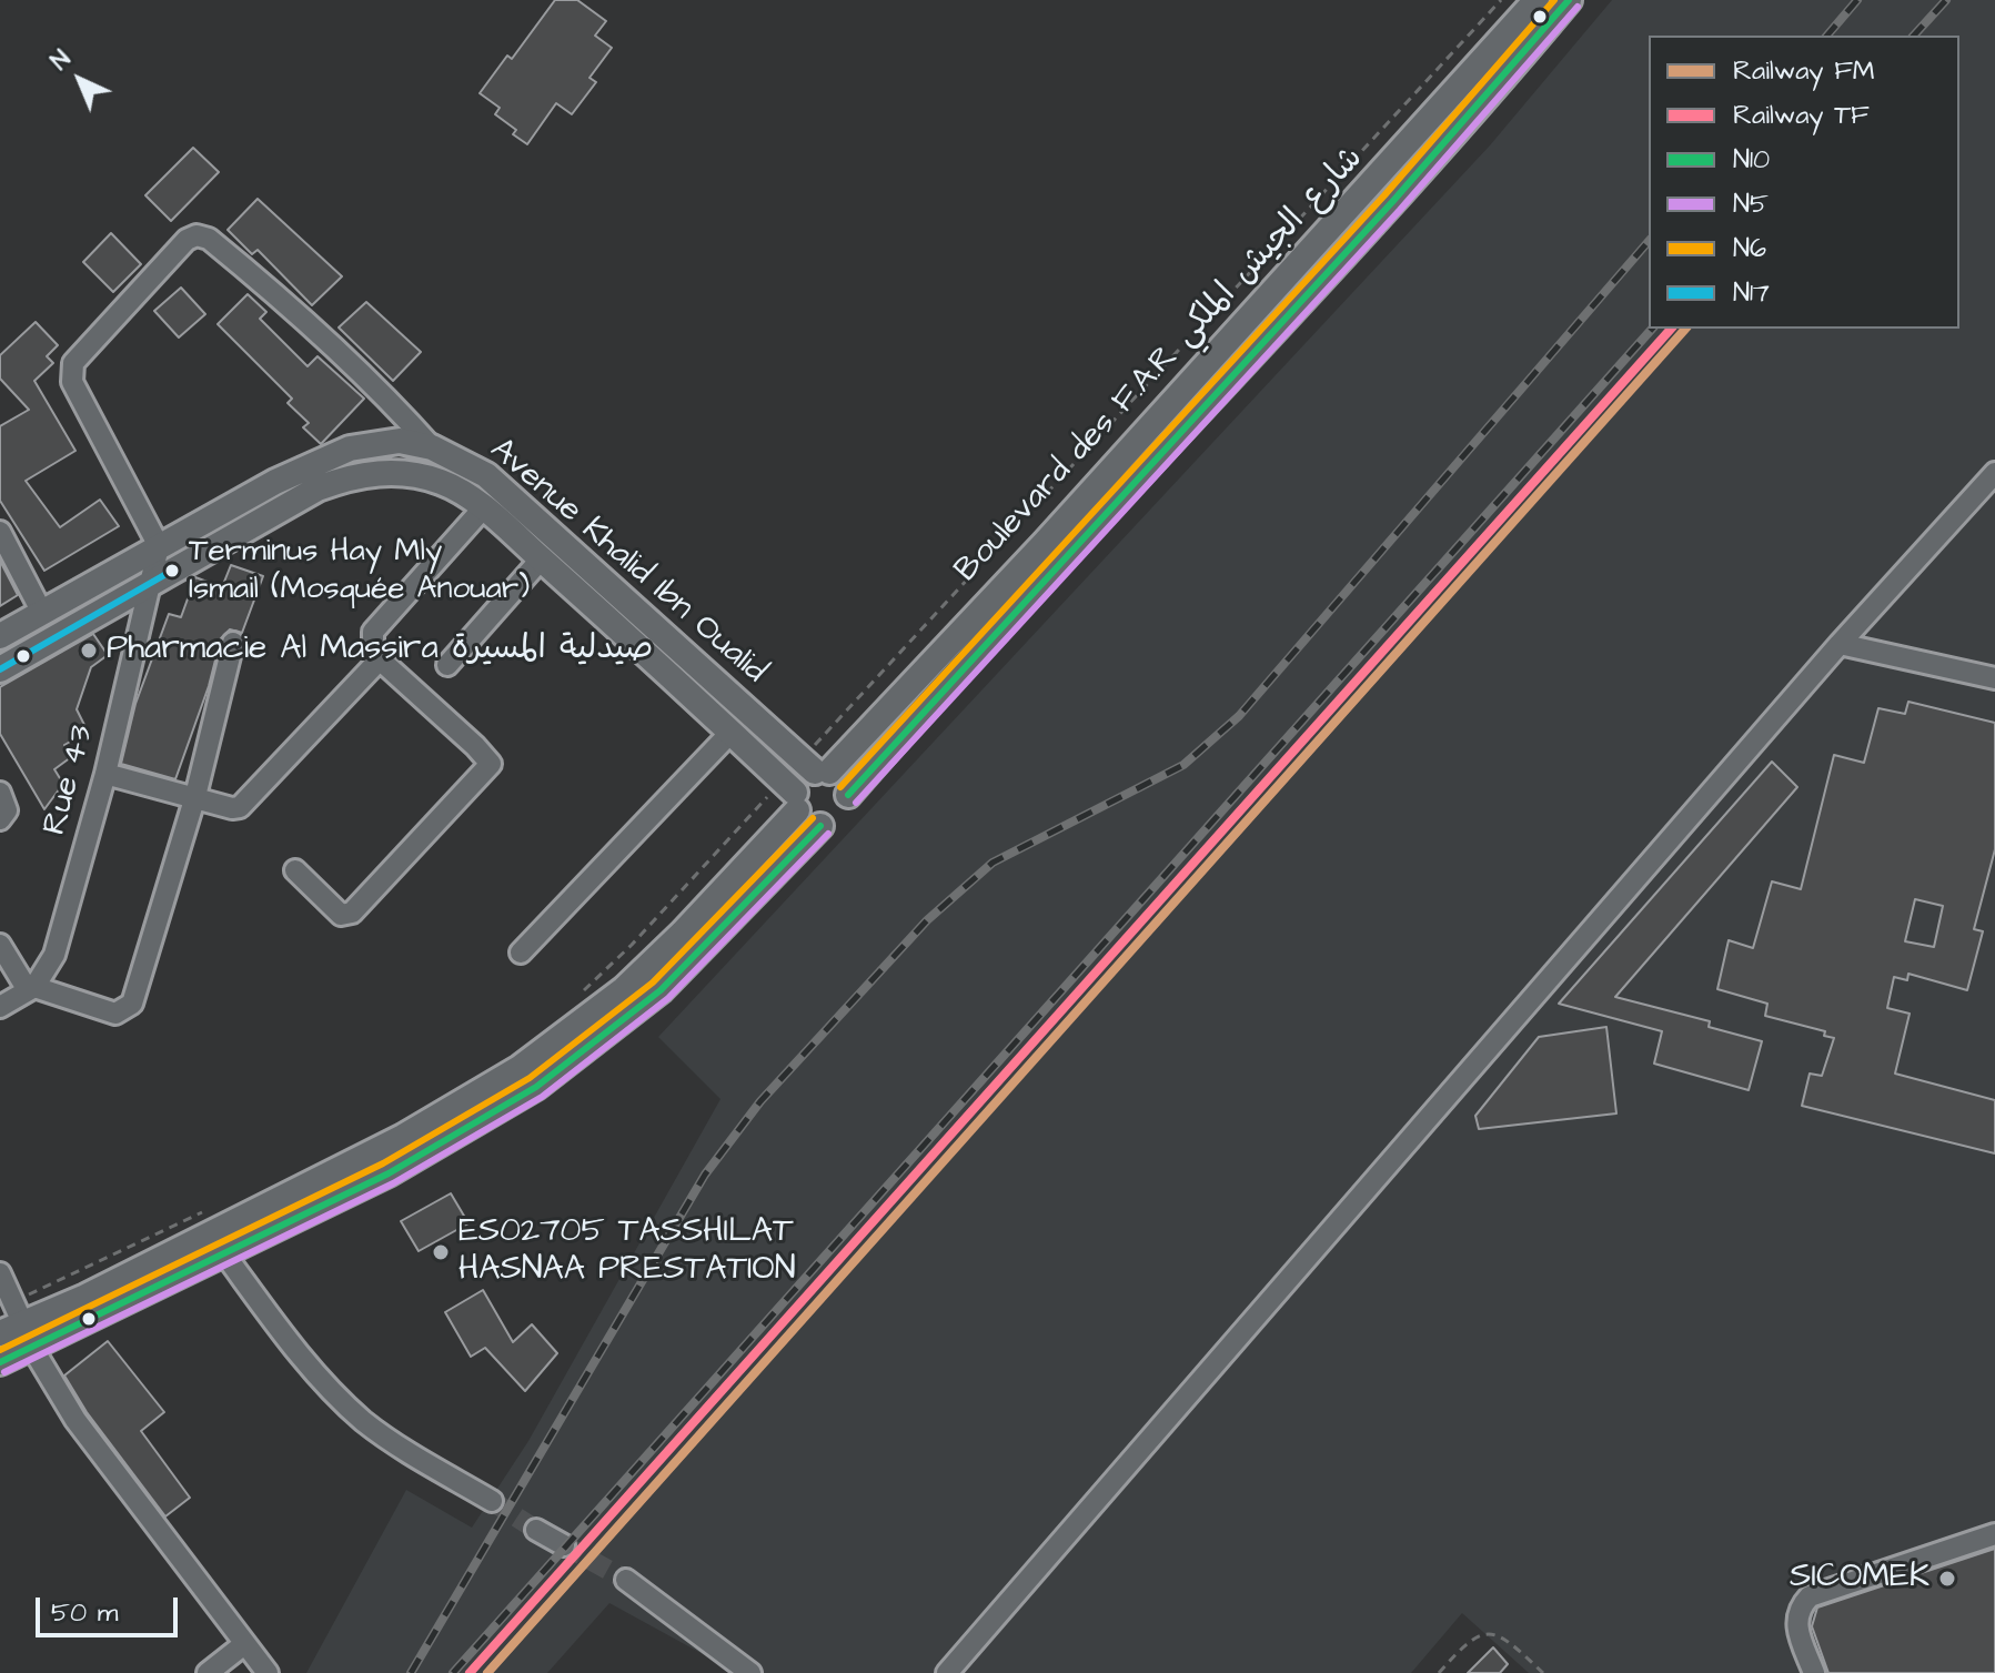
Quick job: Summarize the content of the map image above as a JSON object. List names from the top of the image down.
{
  "streets": {
    "main road": ["Boulevard des F.A.R شارع الجيش الملكي", "Avenue Khalid Ibn Oualid"],
    "street": ["Rue 43"]
  },
  "crossings": [
    ["Boulevard des F.A.R شارع الجيش الملكي", "Avenue Khalid Ibn Oualid"],
    ["Avenue Khalid Ibn Oualid", "Rue 43"]
  ],
  "places": [
    "Terminus Hay Mly Ismail (Mosquée Anouar)",
    "Pharmacie Al Massira صيدلية المسيرة",
    "ES02705 TASSHILAT HASNAA PRESTATION",
    "SICOMEK"
  ],
  "lines": [
    "transit line N10",
    "transit line N6",
    "transit line N5",
    "rail line FM",
    "rail line TF",
    "transit line N17"
  ],
  "legend": [
    "Railway FM",
    "Railway TF",
    "N10",
    "N5",
    "N6",
    "N17"
  ],
  "scale_bar": "50 m",
  "north": "top left"
}
